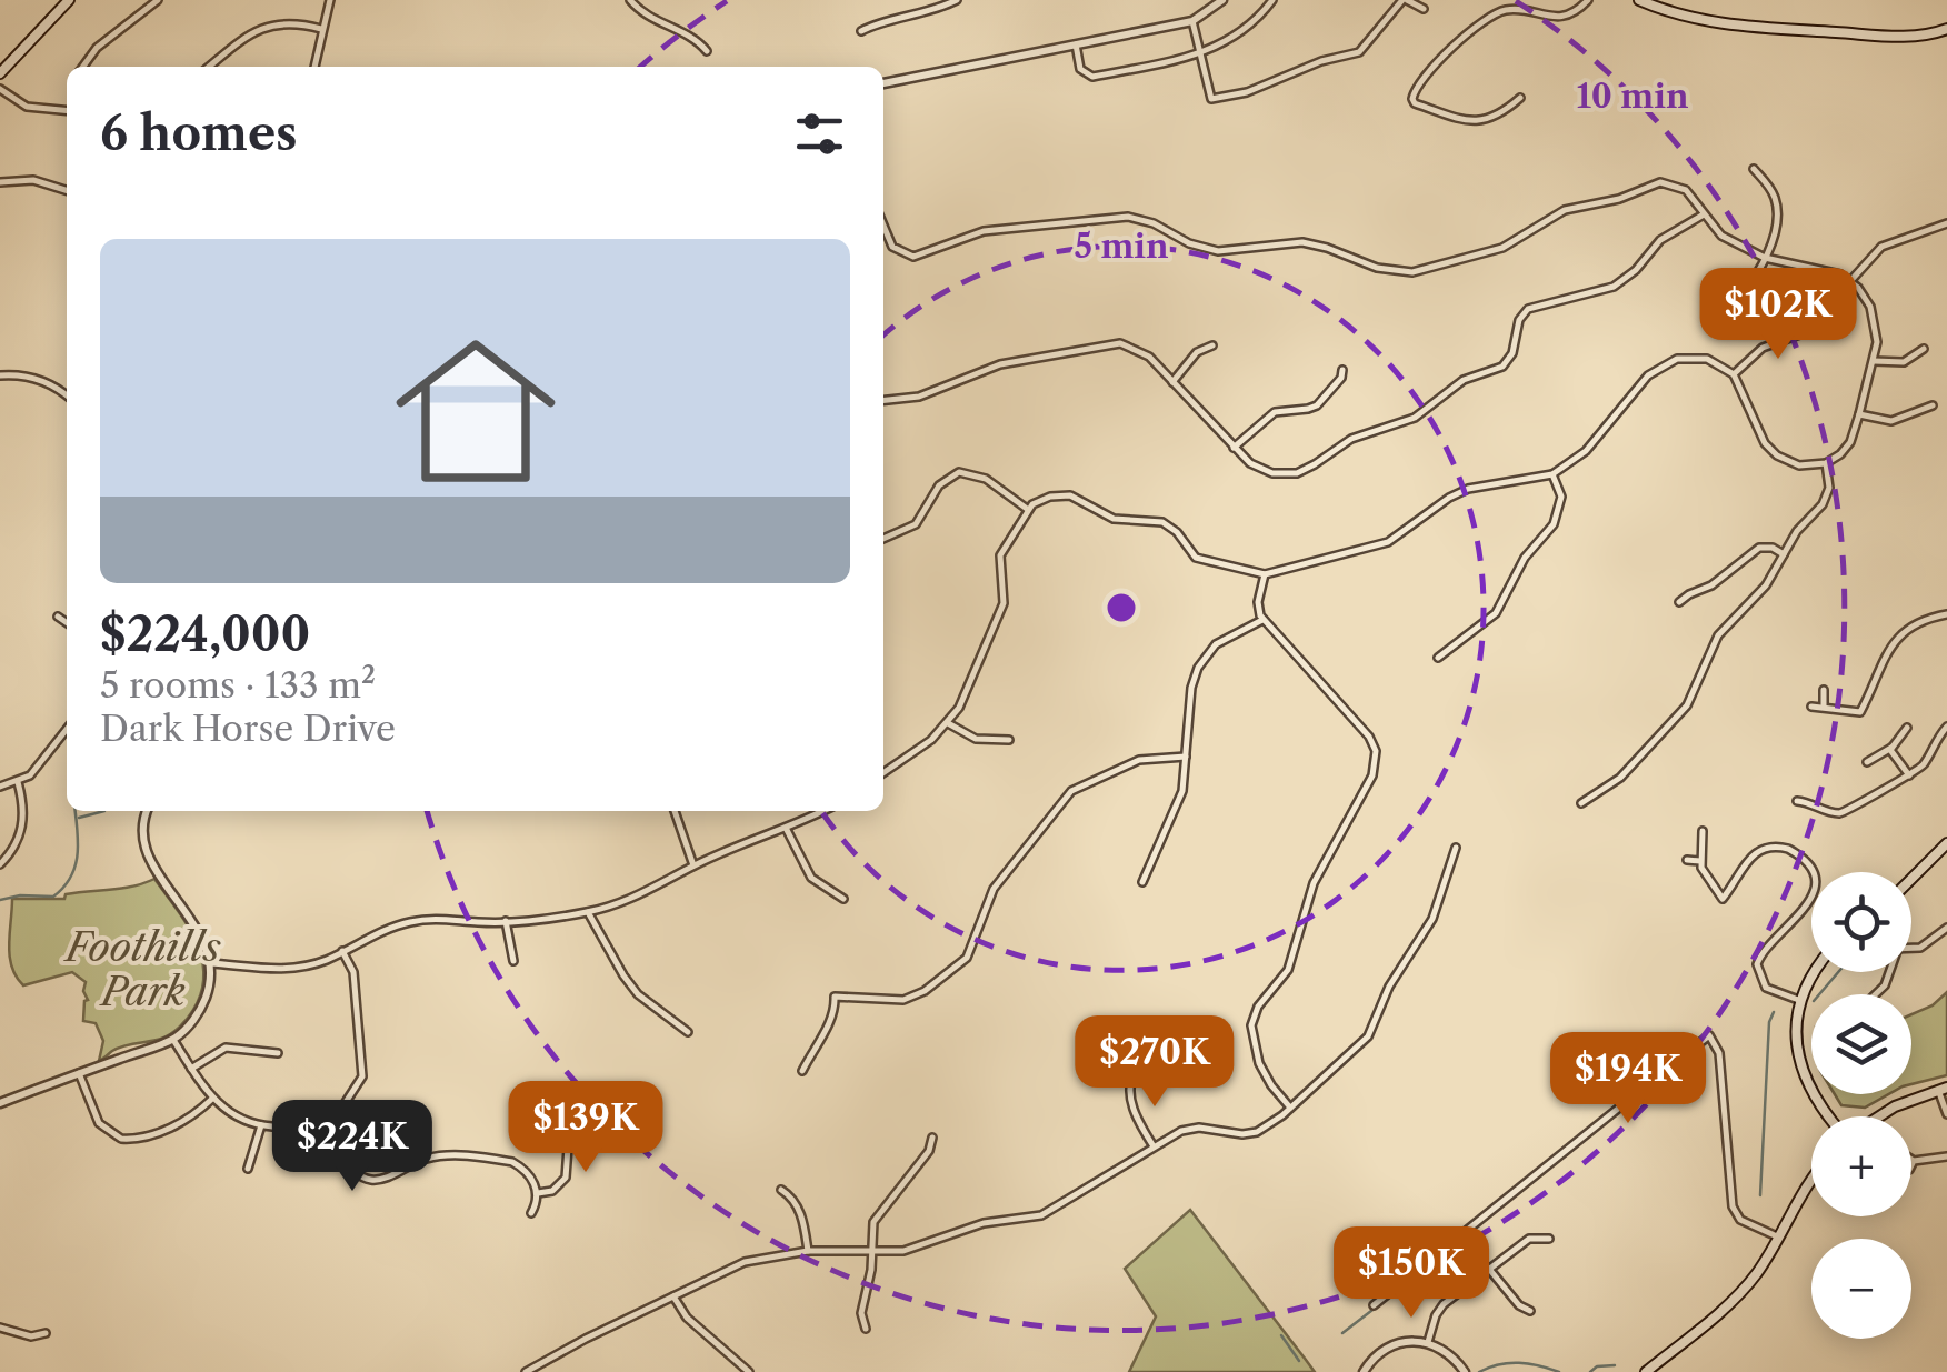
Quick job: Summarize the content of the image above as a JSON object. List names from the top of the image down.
{
  "parks": ["Foothills Park"],
  "page": {
    "heading": "6 homes",
    "list": [
      {
        "name": "$224,000",
        "note": "5 rooms · 133 m² · Dark Horse Drive"
      }
    ],
    "price": [
      "$102K",
      "$270K",
      "$194K",
      "$139K",
      "$224K",
      "$150K"
    ],
    "map_buttons": ["+", "−"]
  },
  "rings": ["10 min", "5 min"]
}
